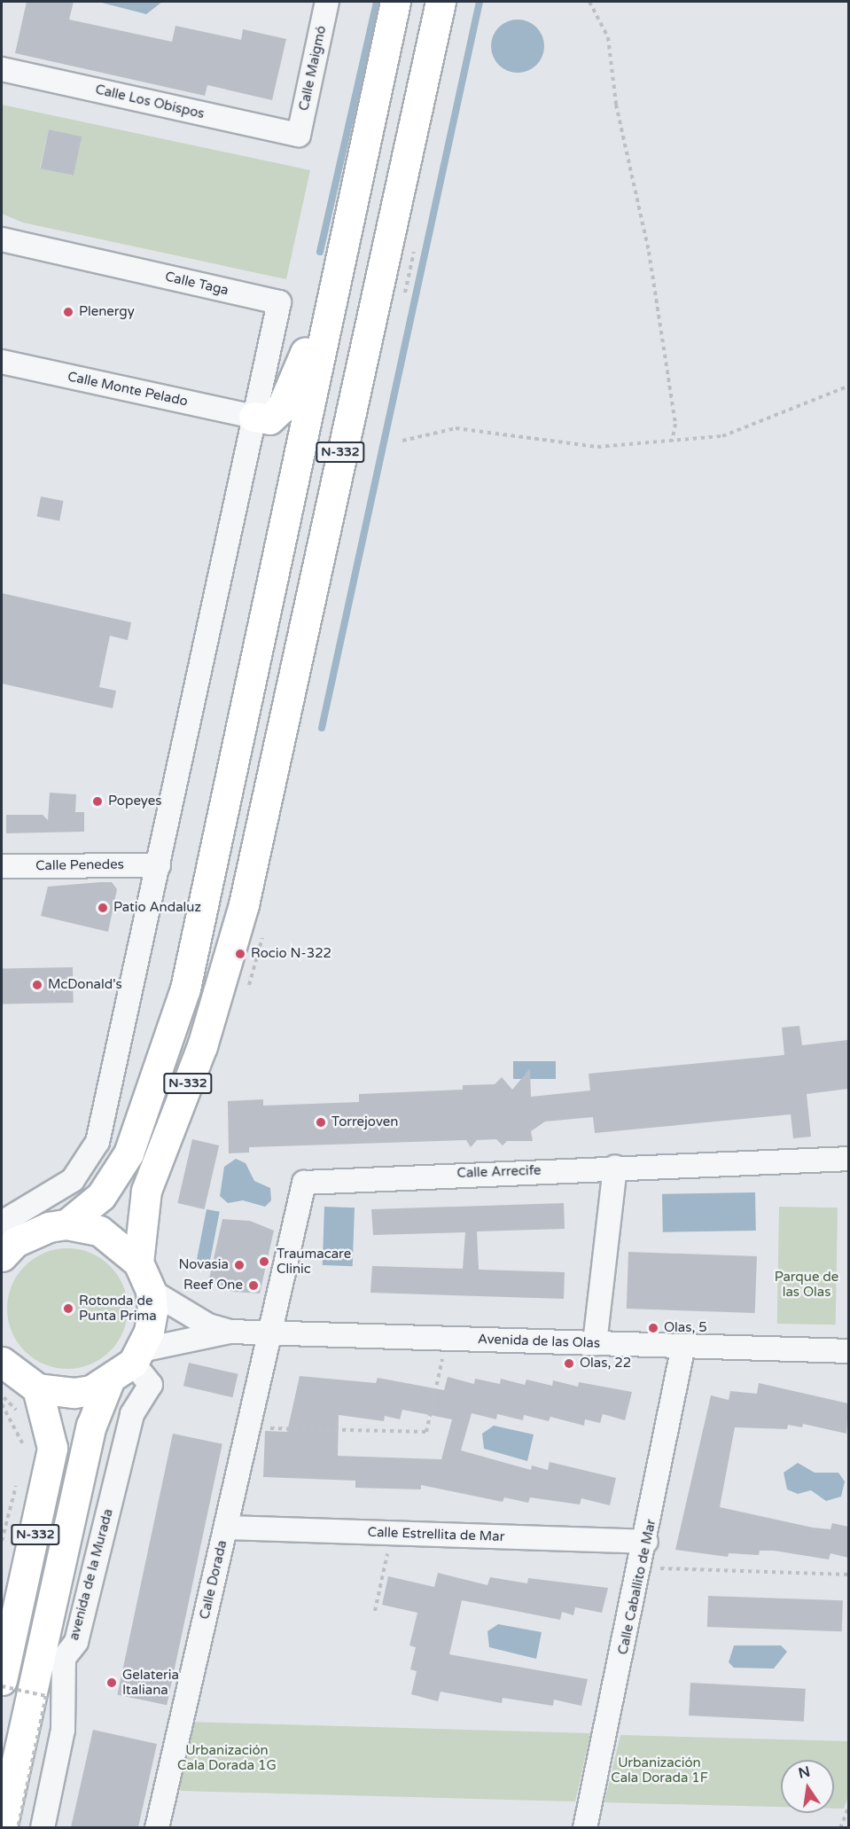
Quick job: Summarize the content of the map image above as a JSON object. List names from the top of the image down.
{
  "streets": {
    "highway": ["N-332"],
    "street": [
      "Calle Maigmó",
      "Calle Los Obispos",
      "Calle Taga",
      "Calle Monte Pelado",
      "Calle Penedes",
      "Calle Arrecife",
      "Avenida de las Olas",
      "Calle Estrellita de Mar",
      "avenida de la Murada",
      "Calle Dorada",
      "Calle Caballito de Mar"
    ]
  },
  "crossings": [
    ["Calle Maigmó", "Calle Los Obispos"],
    ["Calle Taga", "Calle Monte Pelado"],
    ["N-332", "Avenida de las Olas"],
    ["N-332", "avenida de la Murada"],
    ["Calle Arrecife", "Avenida de las Olas"],
    ["Calle Arrecife", "Calle Dorada"],
    ["Avenida de las Olas", "avenida de la Murada"],
    ["Avenida de las Olas", "Calle Dorada"],
    ["Avenida de las Olas", "Calle Caballito de Mar"],
    ["Calle Estrellita de Mar", "Calle Dorada"],
    ["Calle Estrellita de Mar", "Calle Caballito de Mar"]
  ],
  "parks": ["Parque de las Olas", "Urbanización Cala Dorada 1G", "Urbanización Cala Dorada 1F"],
  "places": [
    "Plenergy",
    "Popeyes",
    "Patio Andaluz",
    "Rocio N-322",
    "McDonald's",
    "Torrejoven",
    "Traumacare Clinic",
    "Novasia",
    "Reef One",
    "Rotonda de Punta Prima",
    "Olas, 5",
    "Olas, 22",
    "Gelateria Italiana"
  ],
  "north": "top"
}
